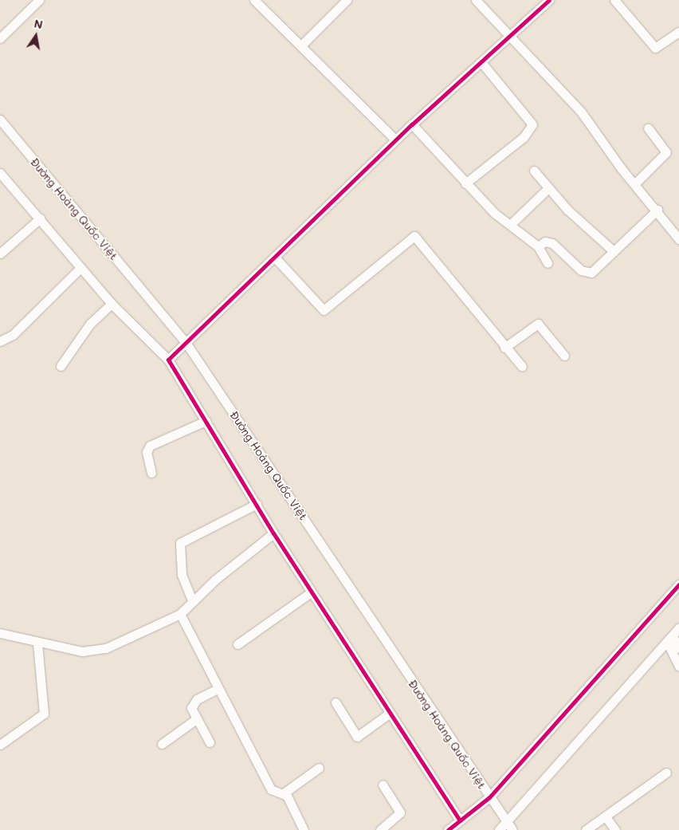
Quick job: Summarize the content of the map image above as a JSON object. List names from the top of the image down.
{
  "streets": {
    "street": ["Đường Hoàng Quốc Việt"]
  },
  "north": "top"
}
